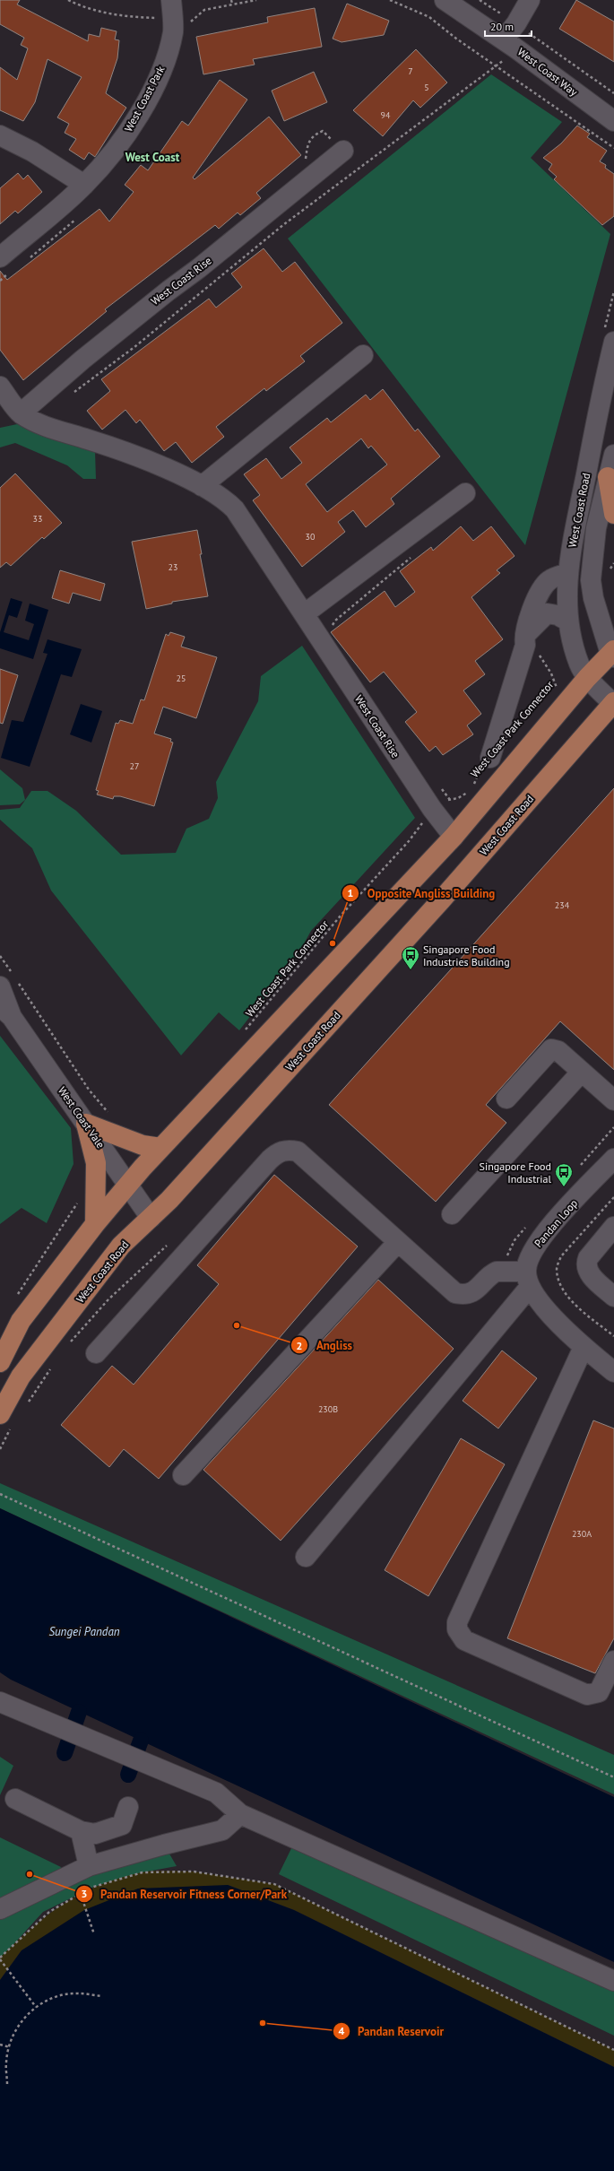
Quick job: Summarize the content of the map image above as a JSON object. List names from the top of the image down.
{
  "streets": {
    "main road": ["West Coast Road"],
    "street": [
      "West Coast Way",
      "West Coast Park",
      "West Coast Rise",
      "West Coast Vale",
      "Pandan Loop"
    ],
    "path": ["West Coast Park Connector"]
  },
  "crossings": [
    ["West Coast Rise", "West Coast Park Connector"],
    ["West Coast Road", "West Coast Vale"]
  ],
  "districts": ["West Coast"],
  "water": ["Sungei Pandan"],
  "places": {
    "other": [
      "Opposite Angliss Building",
      "Angliss",
      "Pandan Reservoir Fitness Corner/Park",
      "Pandan Reservoir"
    ],
    "bus stop": ["Singapore Food Industries Building", "Singapore Food Industrial"]
  },
  "house_numbers": [
    "7",
    "5",
    "94",
    "33",
    "30",
    "23",
    "25",
    "27",
    "234",
    "230B",
    "230A"
  ],
  "scale_bar": "20 m"
}
